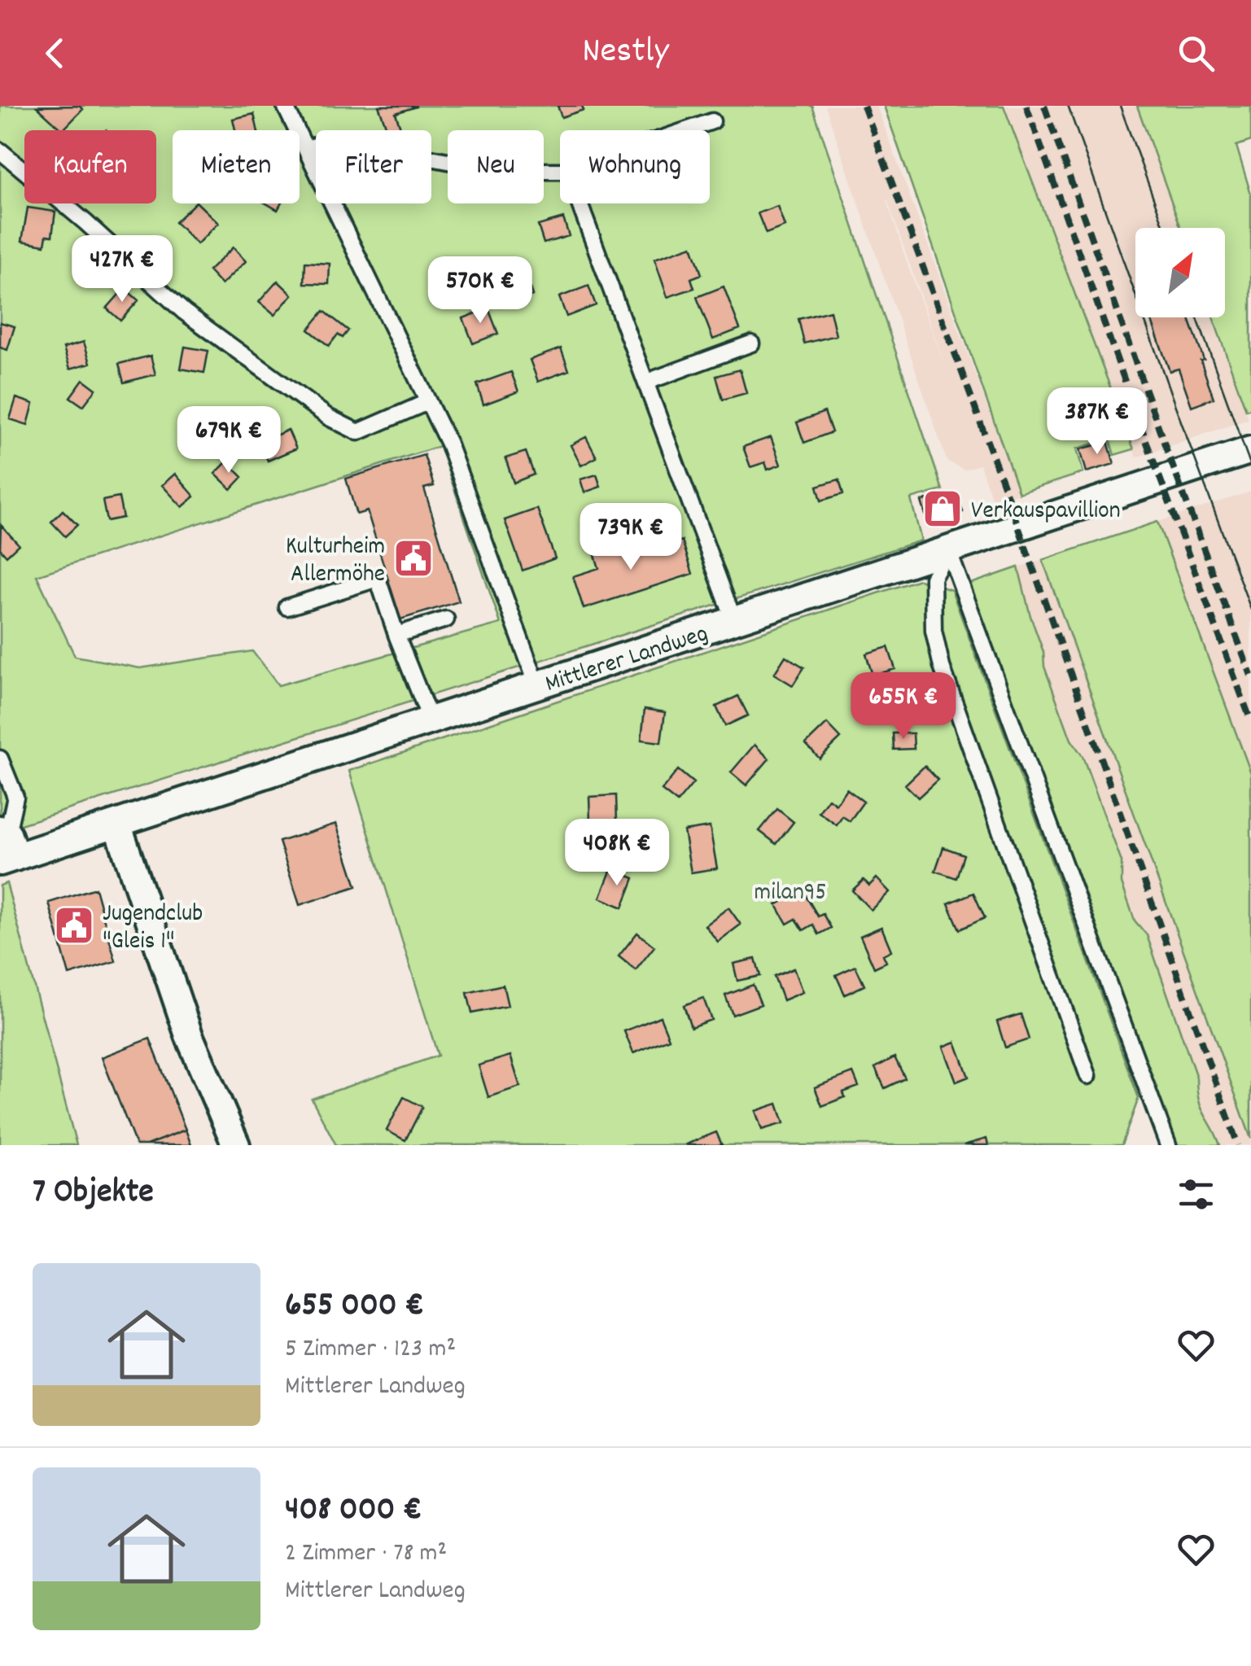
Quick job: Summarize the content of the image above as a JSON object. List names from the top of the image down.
{
  "streets": {
    "street": ["Mittlerer Landweg"]
  },
  "parks": ["milan95"],
  "places": {
    "shop": ["Verkauspavillion"],
    "public building": ["Kulturheim Allermöhe", "Jugendclub \"Gleis 1\""]
  },
  "north": "top right",
  "page": {
    "header": "Nestly",
    "chip": [
      "Kaufen",
      "Mieten",
      "Filter",
      "Neu",
      "Wohnung"
    ],
    "price": [
      "427K €",
      "570K €",
      "387K €",
      "679K €",
      "739K €",
      "655K €",
      "408K €"
    ],
    "heading": "7 Objekte",
    "list": [
      {
        "name": "655 000 €",
        "note": "5 Zimmer · 123 m² · Mittlerer Landweg"
      },
      {
        "name": "408 000 €",
        "note": "2 Zimmer · 78 m² · Mittlerer Landweg"
      }
    ]
  }
}
